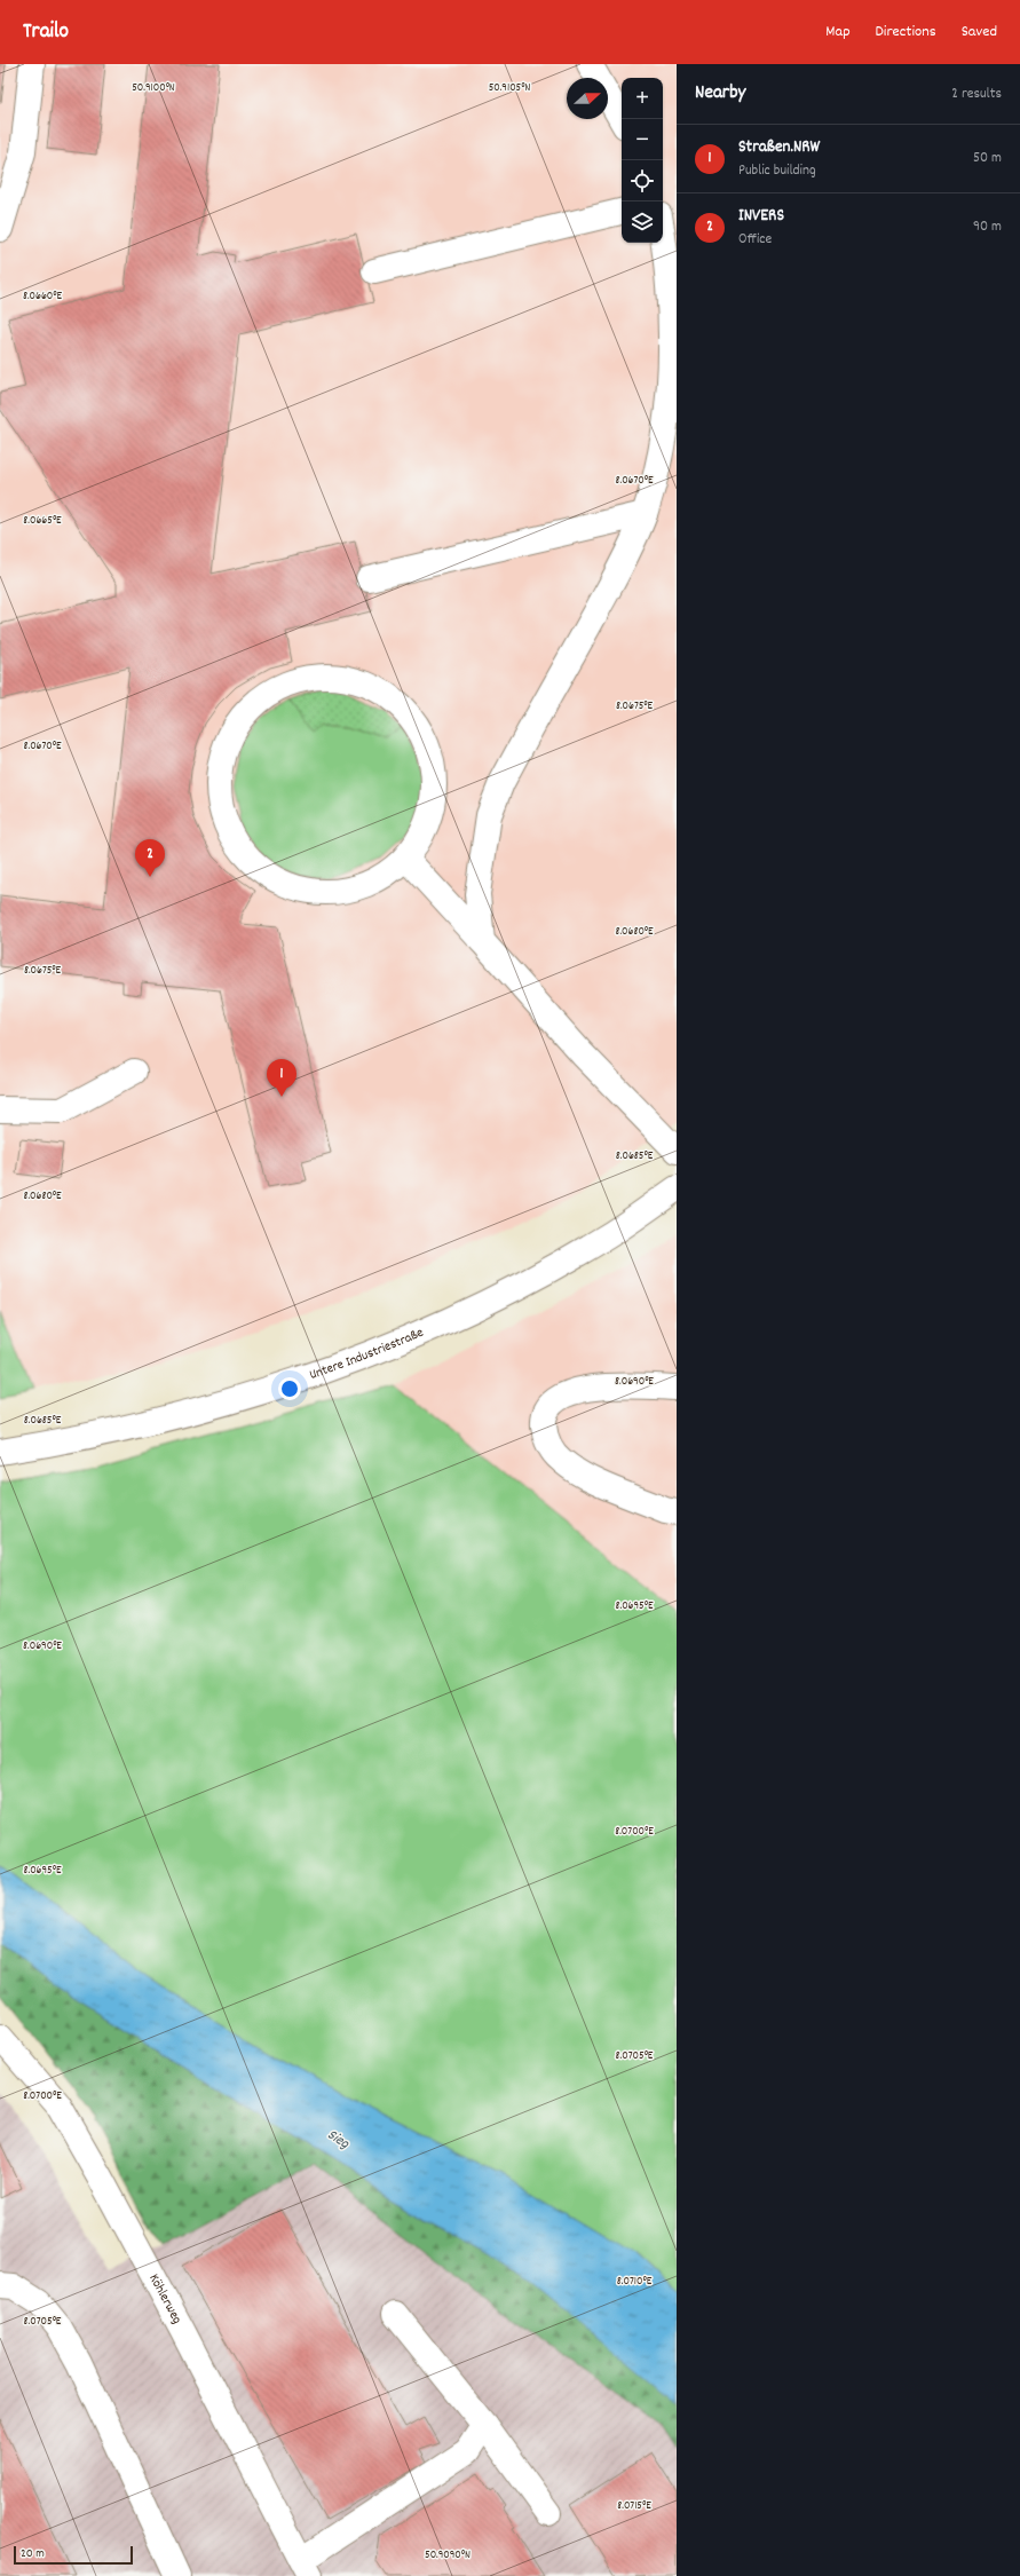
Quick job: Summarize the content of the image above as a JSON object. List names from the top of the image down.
{
  "streets": {
    "street": ["Untere Industriestraße", "Köhlerweg"]
  },
  "water": ["Sieg"],
  "scale_bar": "20 m",
  "north": "right",
  "page": {
    "header": "Trailo",
    "nav": ["Map", "Directions", "Saved"],
    "heading": ["Nearby", "2 results"],
    "map_buttons": ["+", "−"],
    "list": [
      {
        "mark": "1",
        "name": "Straßen.NRW",
        "note": "Public building",
        "value": "50 m"
      },
      {
        "mark": "2",
        "name": "INVERS",
        "note": "Office",
        "value": "90 m"
      }
    ],
    "pins": ["2", "1"],
    "scale": "20 m"
  },
  "coordinates": [
    "50.9100°N",
    "50.9105°N",
    "8.0660°E",
    "8.0670°E",
    "8.0665°E",
    "8.0675°E",
    "8.0680°E",
    "8.0685°E",
    "8.0690°E",
    "8.0695°E",
    "8.0700°E",
    "8.0705°E",
    "8.0710°E",
    "8.0715°E",
    "50.9090°N"
  ]
}
